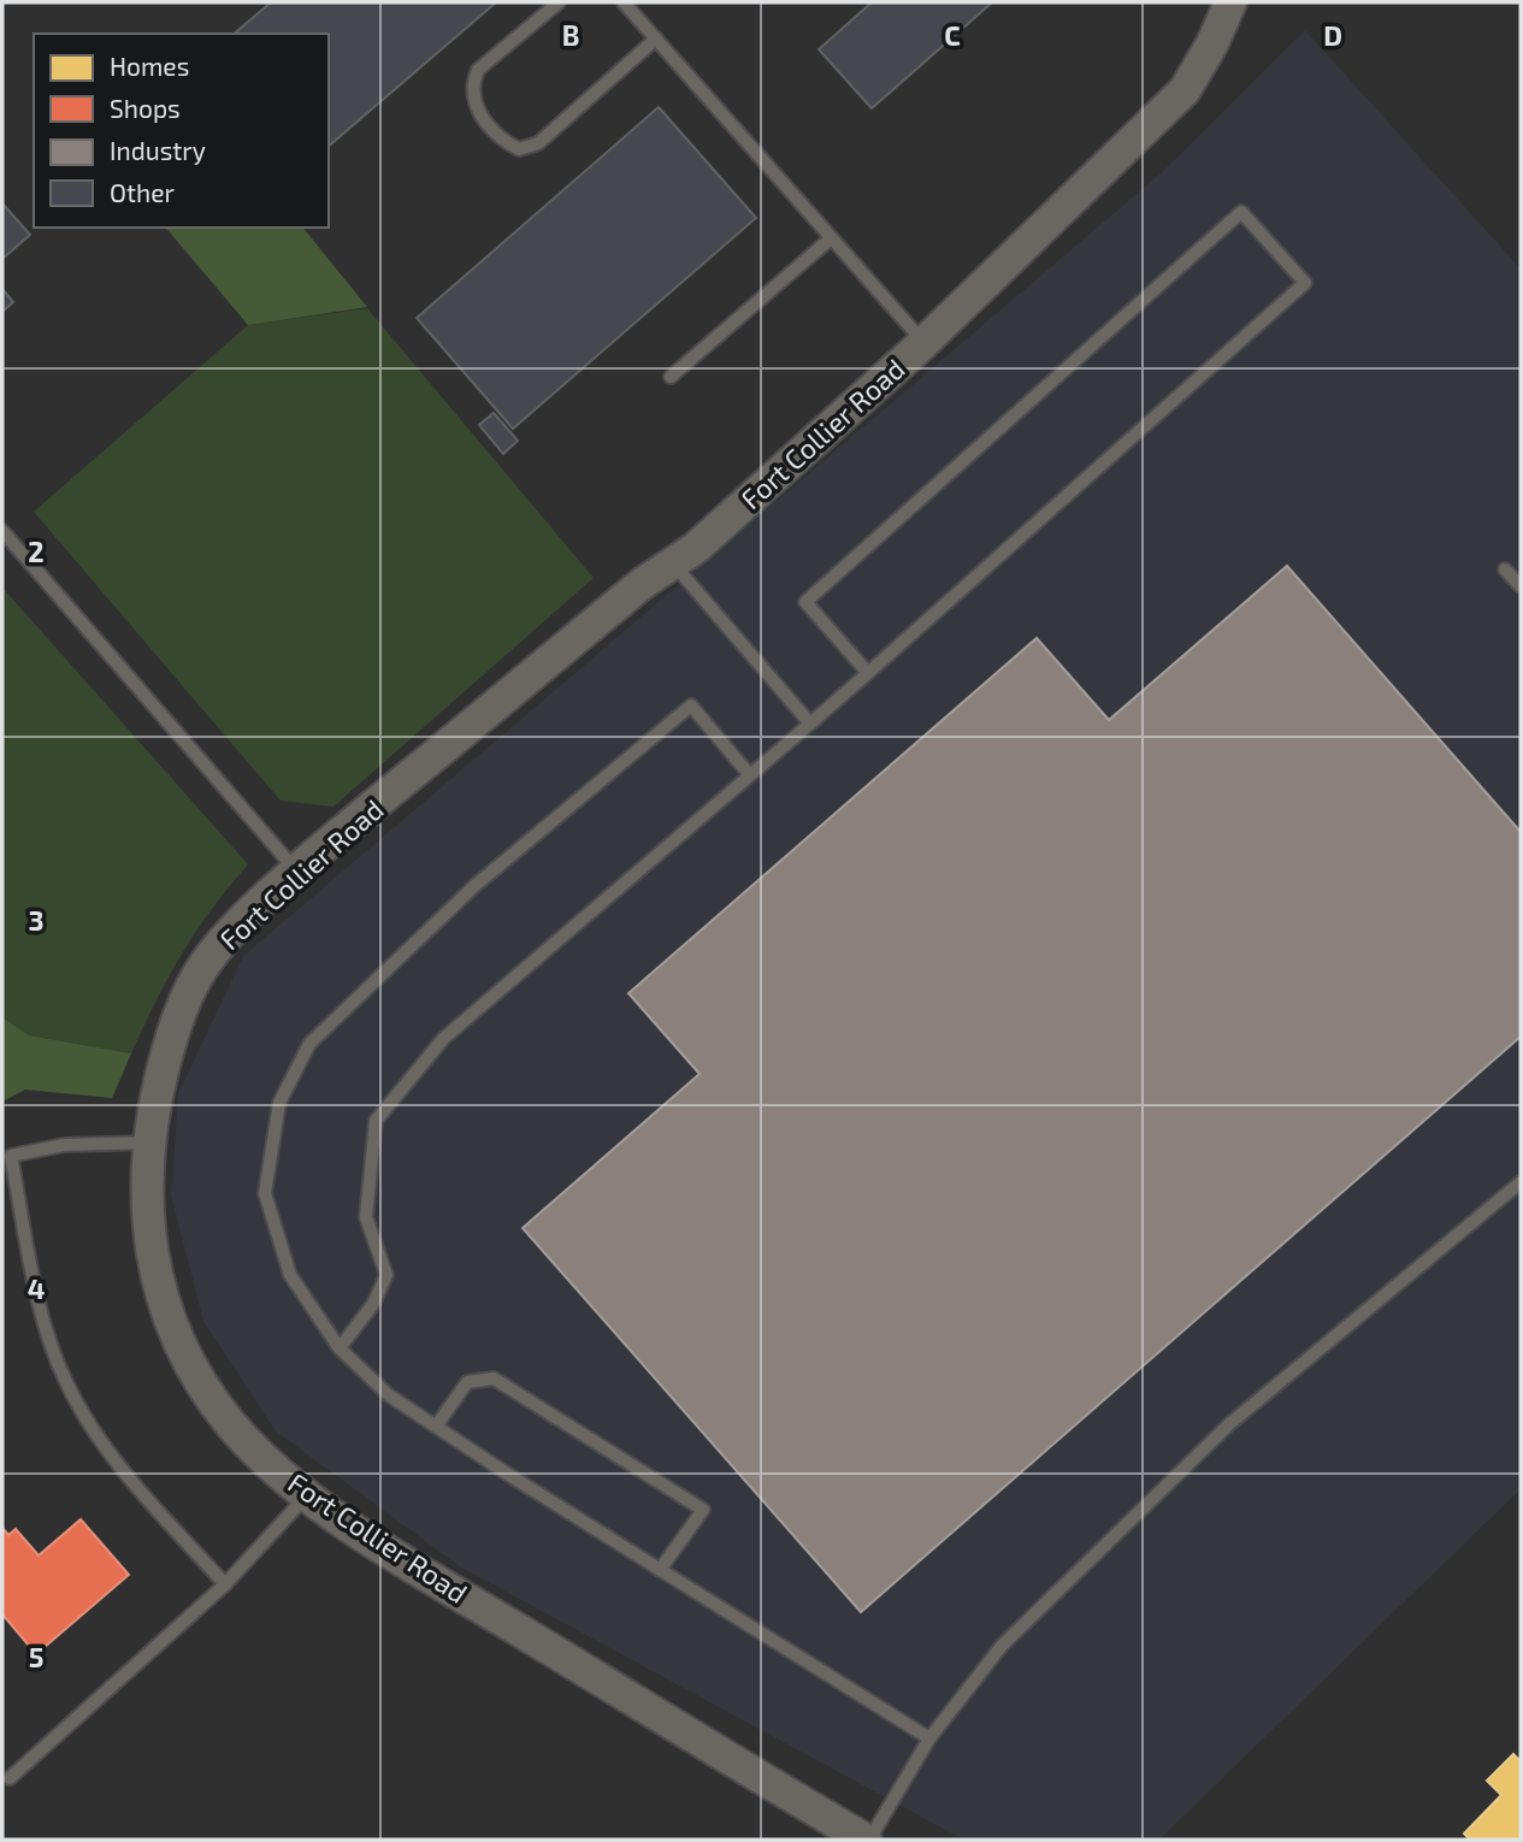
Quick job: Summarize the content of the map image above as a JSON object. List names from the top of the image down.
{
  "streets": {
    "street": ["Fort Collier Road"]
  },
  "legend": [
    "Homes",
    "Shops",
    "Industry",
    "Other"
  ],
  "grid": {
    "columns": ["B", "C", "D"],
    "rows": [
      "2",
      "3",
      "4",
      "5"
    ]
  }
}
